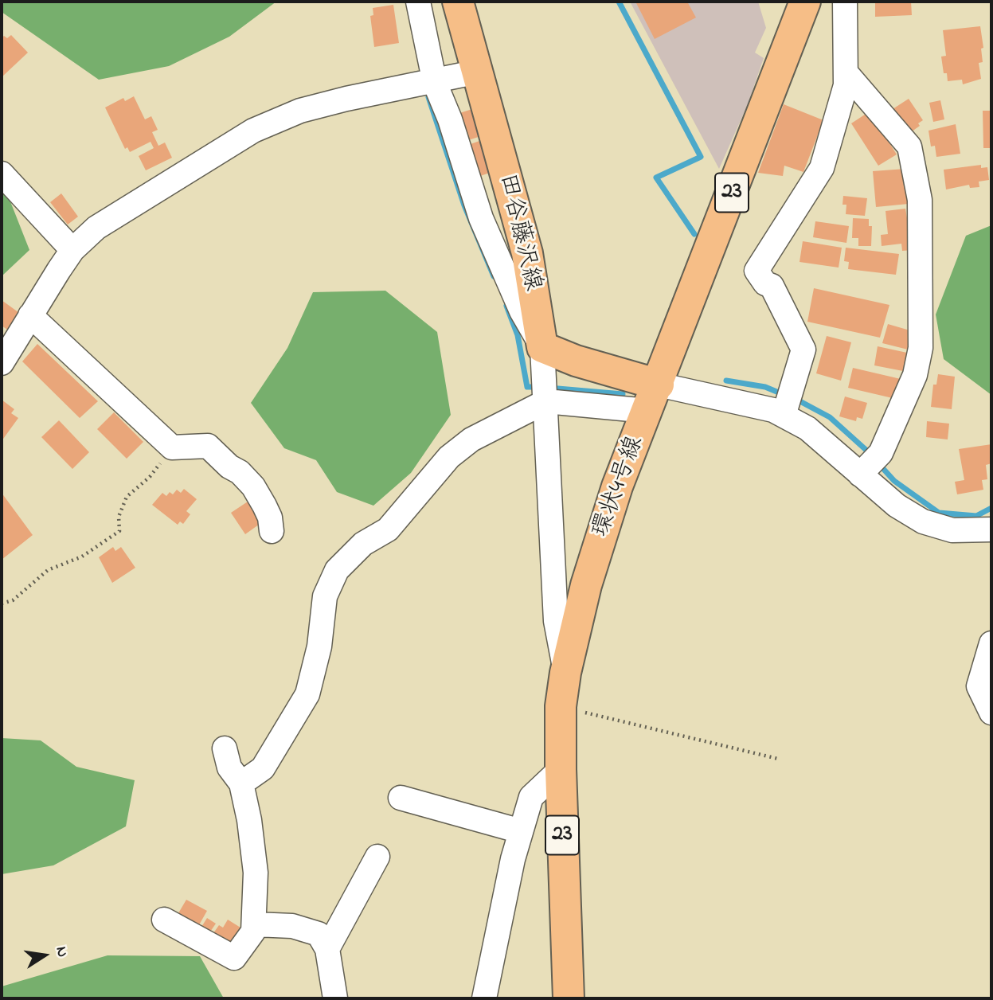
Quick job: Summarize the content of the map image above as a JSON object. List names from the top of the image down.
{
  "streets": {
    "main road": ["23", "田谷藤沢線", "環状4号線"]
  },
  "north": "right"
}
